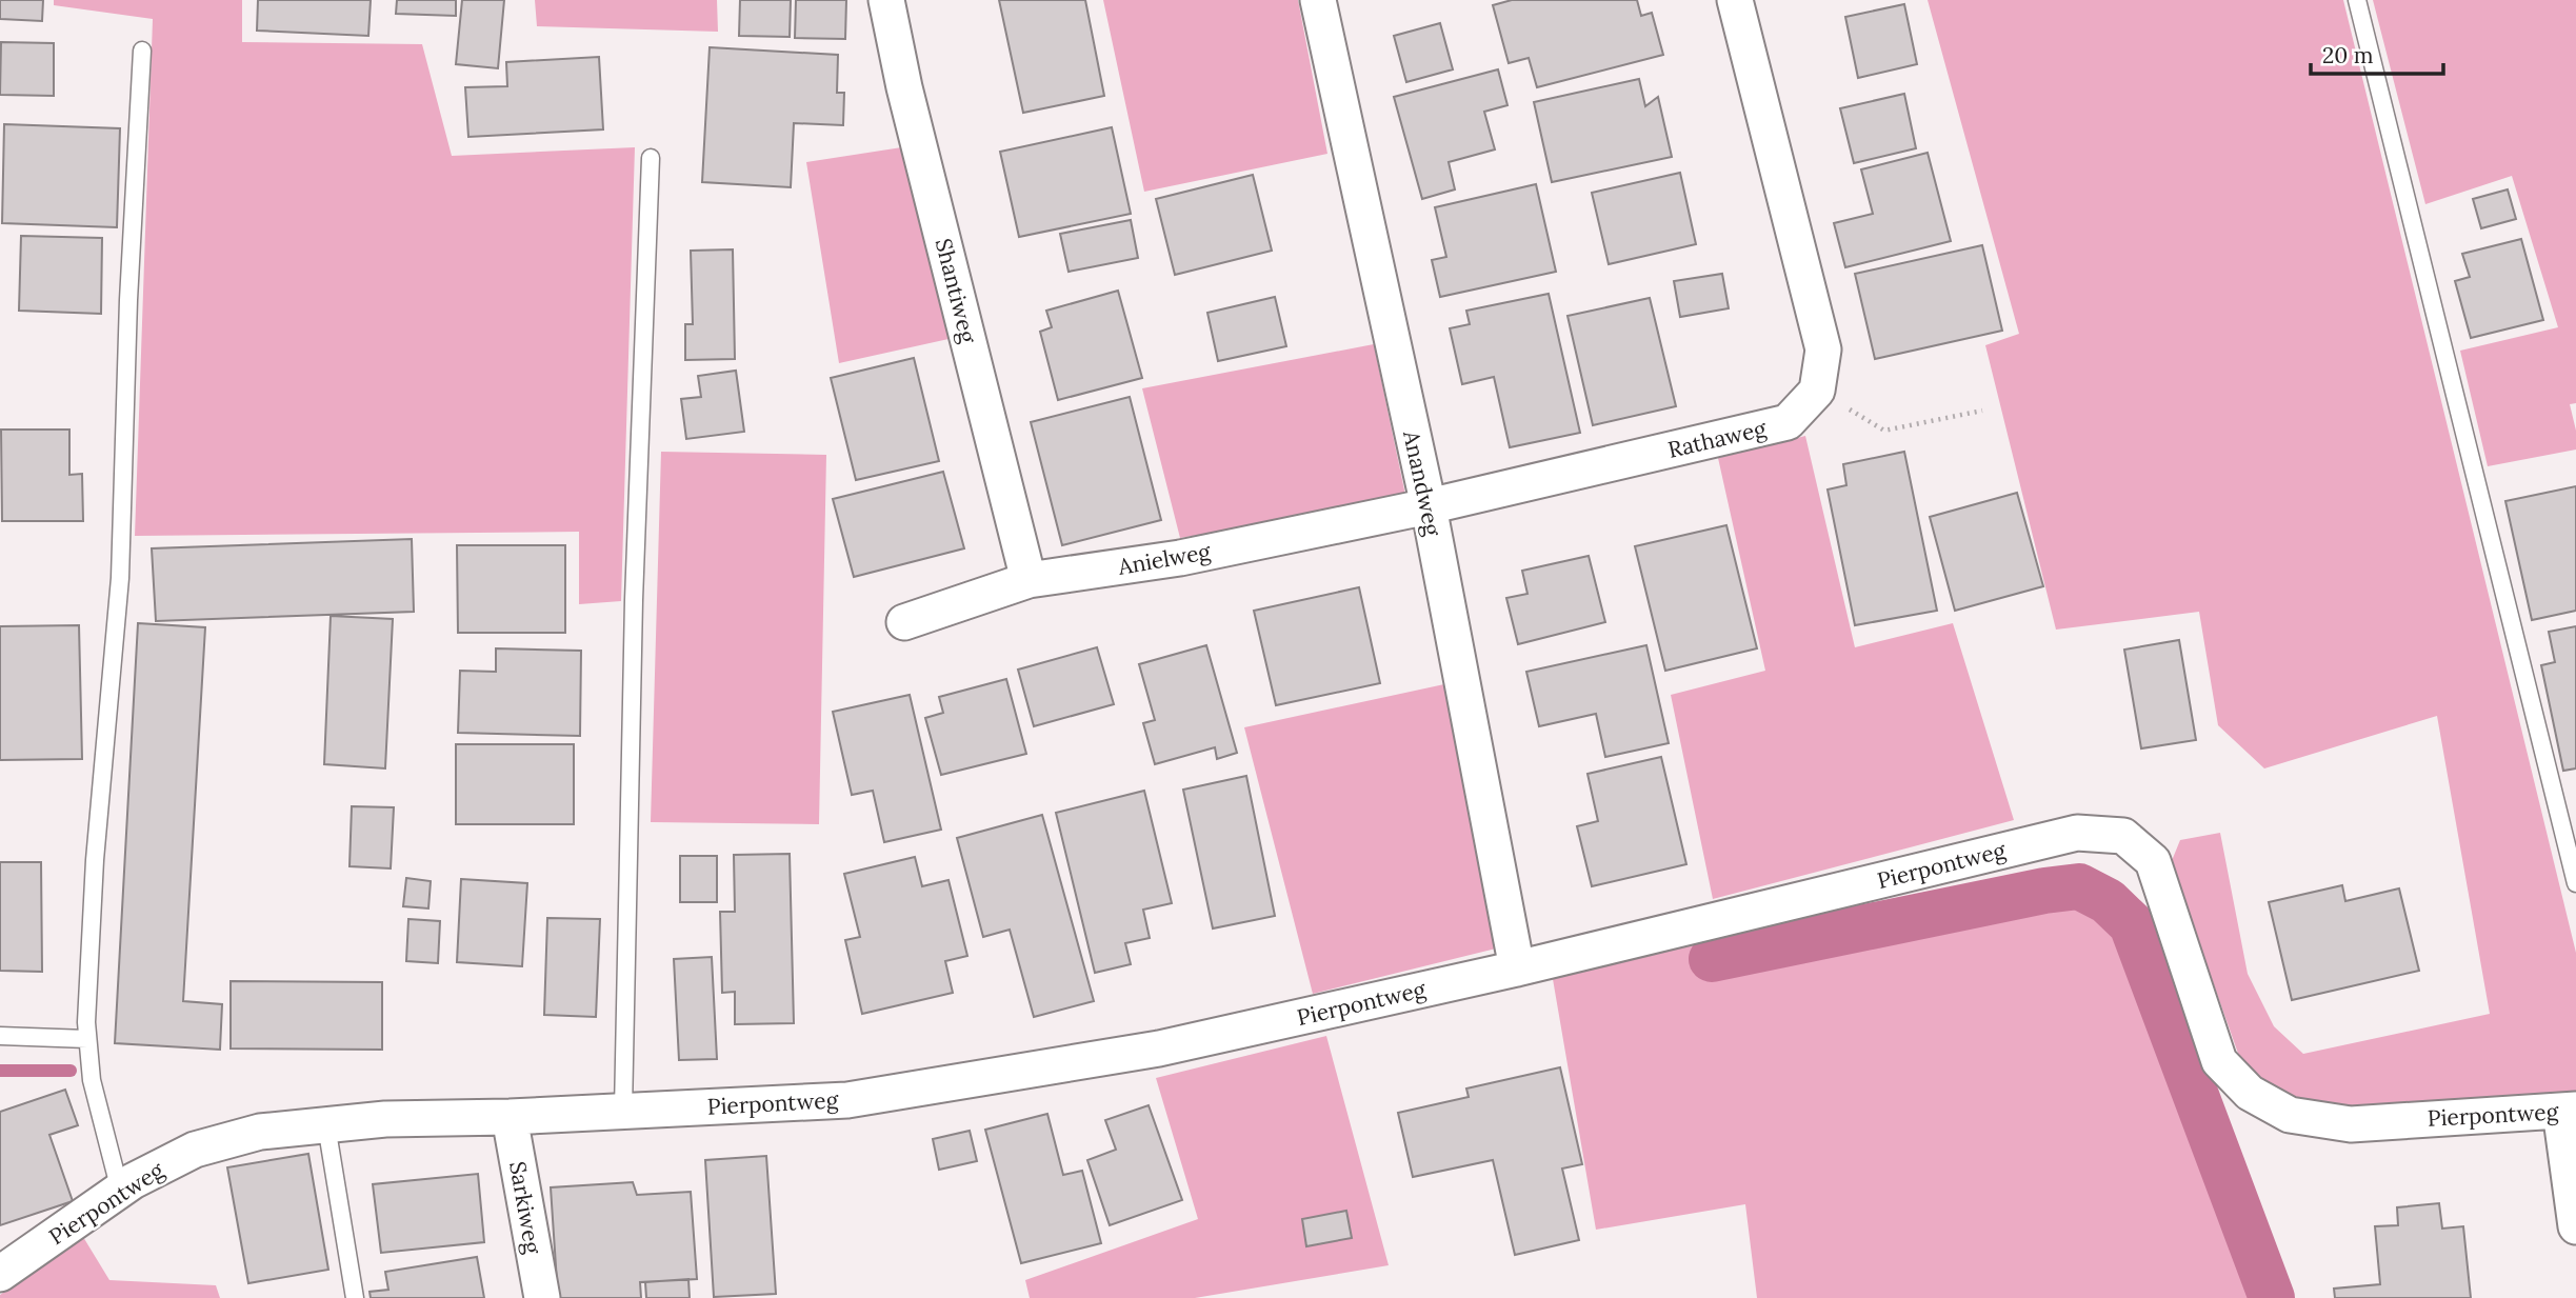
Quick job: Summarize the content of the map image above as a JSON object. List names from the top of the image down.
{
  "streets": {
    "street": [
      "Shantiweg",
      "Rathaweg",
      "Anandweg",
      "Anielweg",
      "Pierpontweg",
      "Sarkiweg"
    ]
  },
  "crossings": [
    ["Shantiweg", "Anielweg"],
    ["Rathaweg", "Anandweg"],
    ["Rathaweg", "Anielweg"],
    ["Anandweg", "Anielweg"],
    ["Anandweg", "Pierpontweg"],
    ["Pierpontweg", "Sarkiweg"]
  ],
  "scale_bar": "20 m"
}
